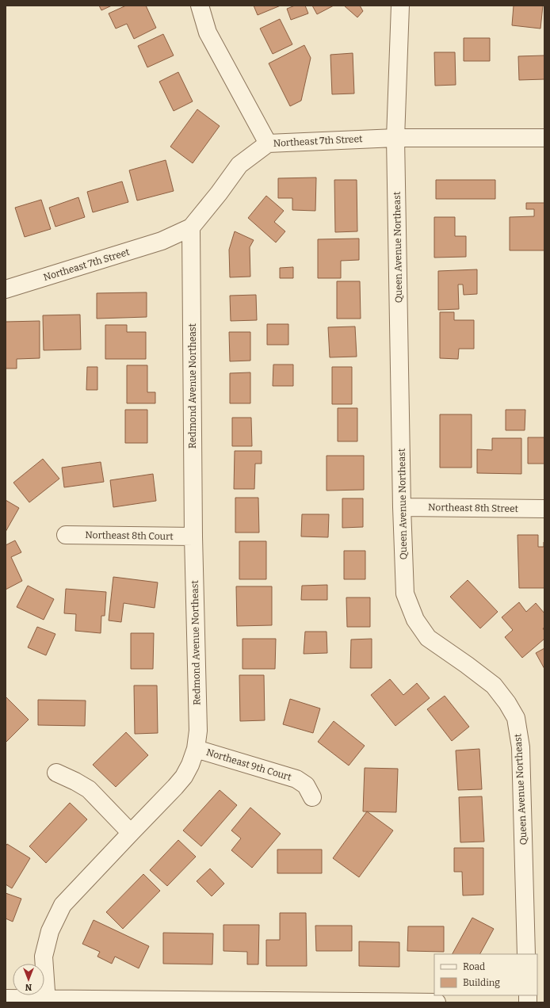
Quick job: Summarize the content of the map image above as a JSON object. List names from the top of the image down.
{
  "streets": {
    "street": [
      "Northeast 7th Street",
      "Queen Avenue Northeast",
      "Redmond Avenue Northeast",
      "Northeast 8th Street",
      "Northeast 8th Court",
      "Northeast 9th Court"
    ]
  },
  "crossings": [
    ["Northeast 7th Street", "Queen Avenue Northeast"],
    ["Northeast 7th Street", "Redmond Avenue Northeast"],
    ["Queen Avenue Northeast", "Northeast 8th Street"],
    ["Redmond Avenue Northeast", "Northeast 8th Court"],
    ["Redmond Avenue Northeast", "Northeast 9th Court"]
  ],
  "legend": ["Road", "Building"],
  "north": "bottom"
}
